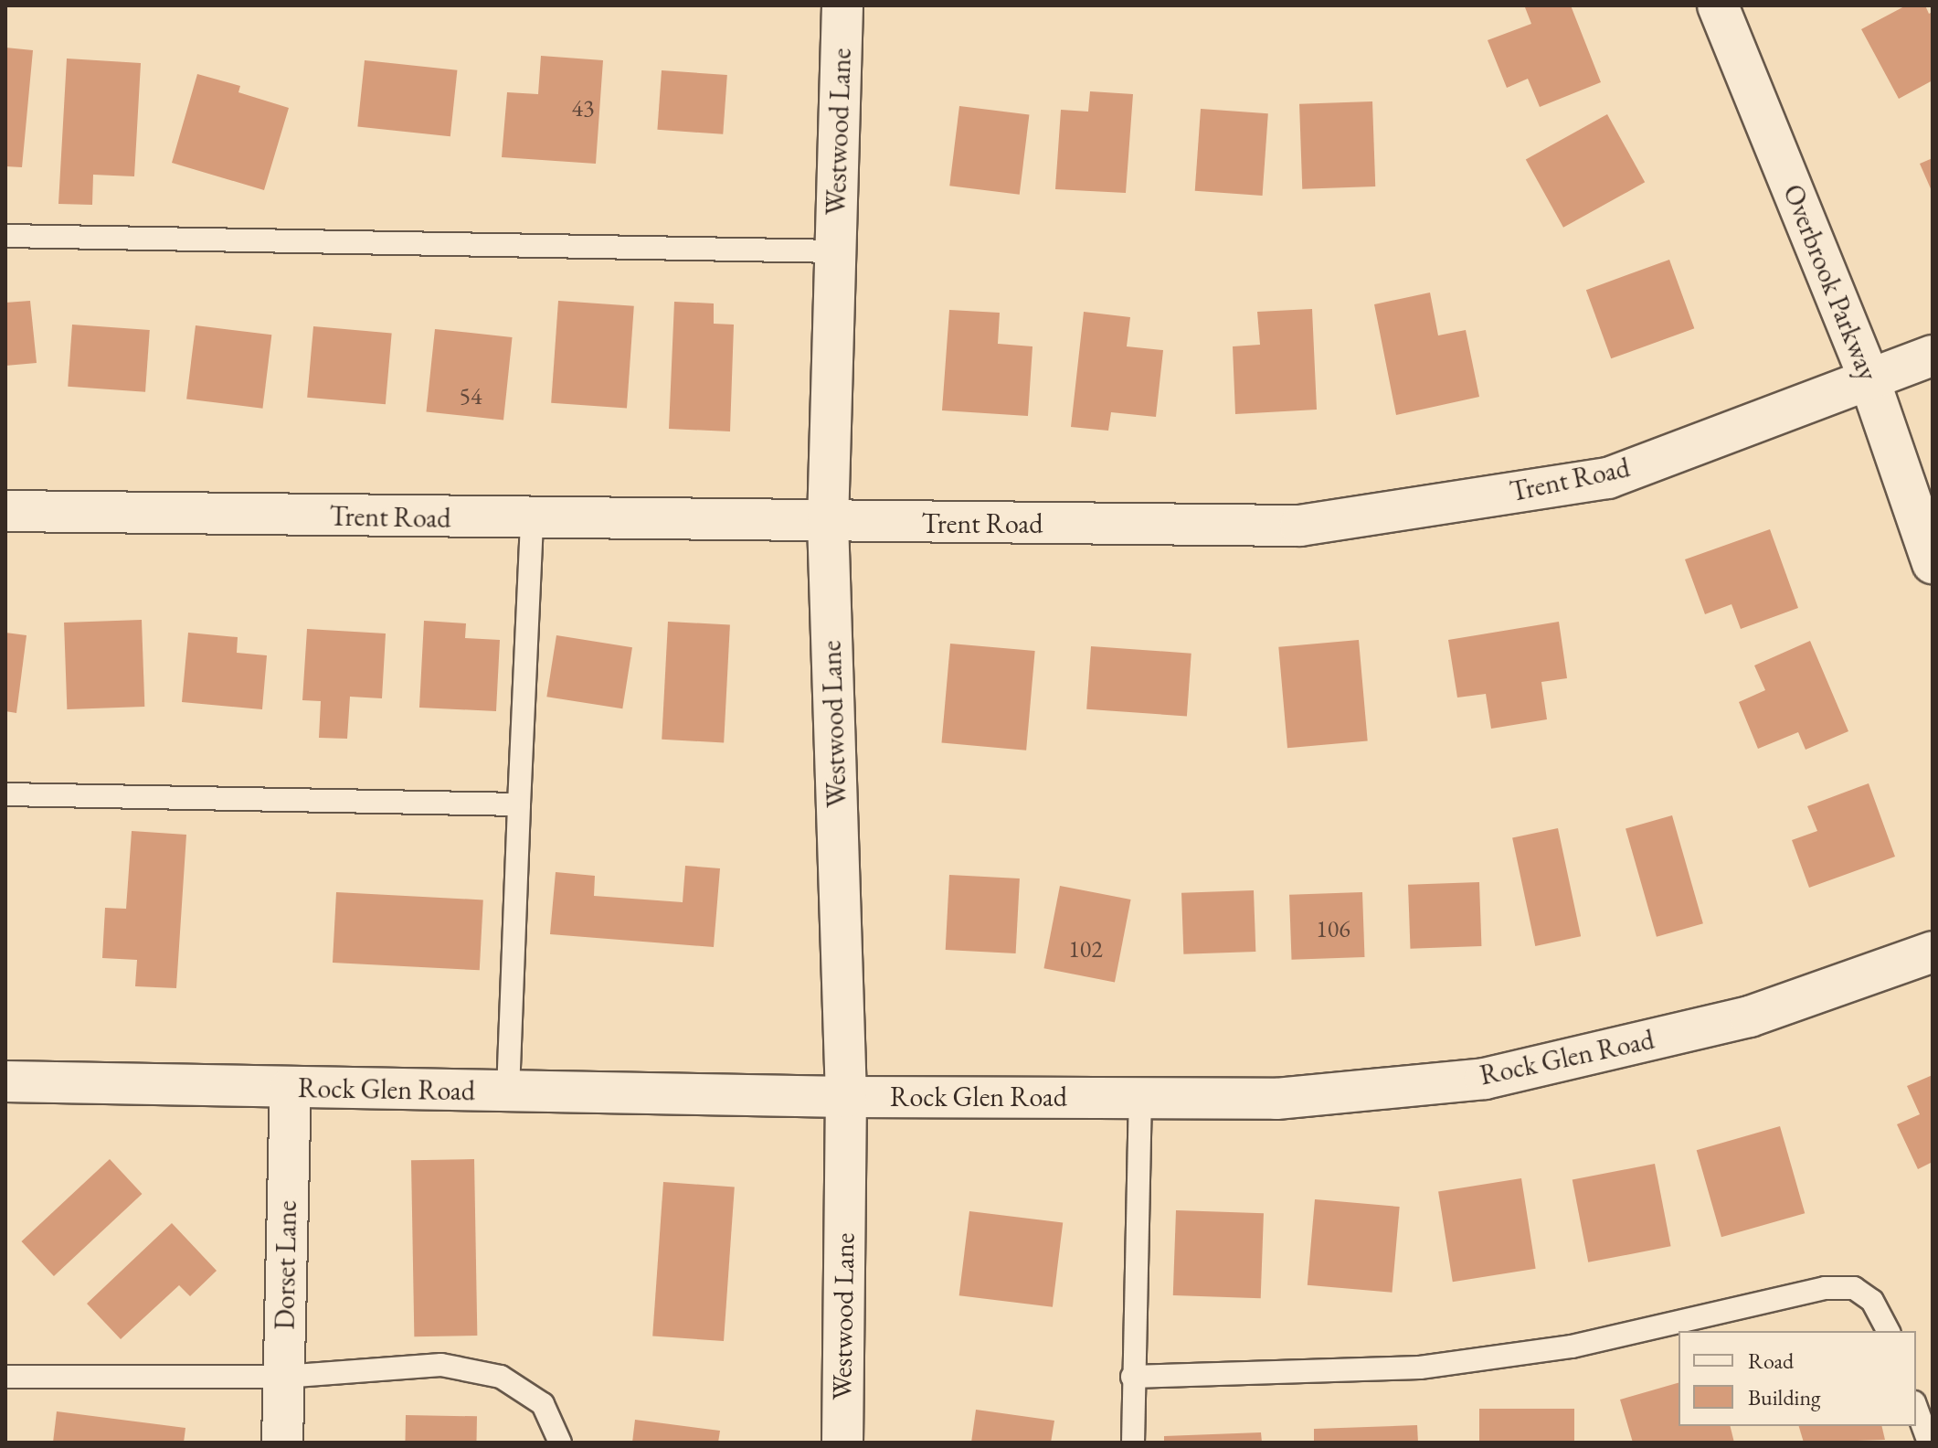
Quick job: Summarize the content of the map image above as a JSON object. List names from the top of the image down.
{
  "streets": {
    "street": [
      "Westwood Lane",
      "Overbrook Parkway",
      "Trent Road",
      "Rock Glen Road",
      "Dorset Lane"
    ]
  },
  "crossings": [
    ["Westwood Lane", "Trent Road"],
    ["Westwood Lane", "Rock Glen Road"],
    ["Overbrook Parkway", "Trent Road"],
    ["Rock Glen Road", "Dorset Lane"]
  ],
  "house_numbers": [
    "43",
    "54",
    "106",
    "102"
  ],
  "legend": ["Road", "Building"]
}
